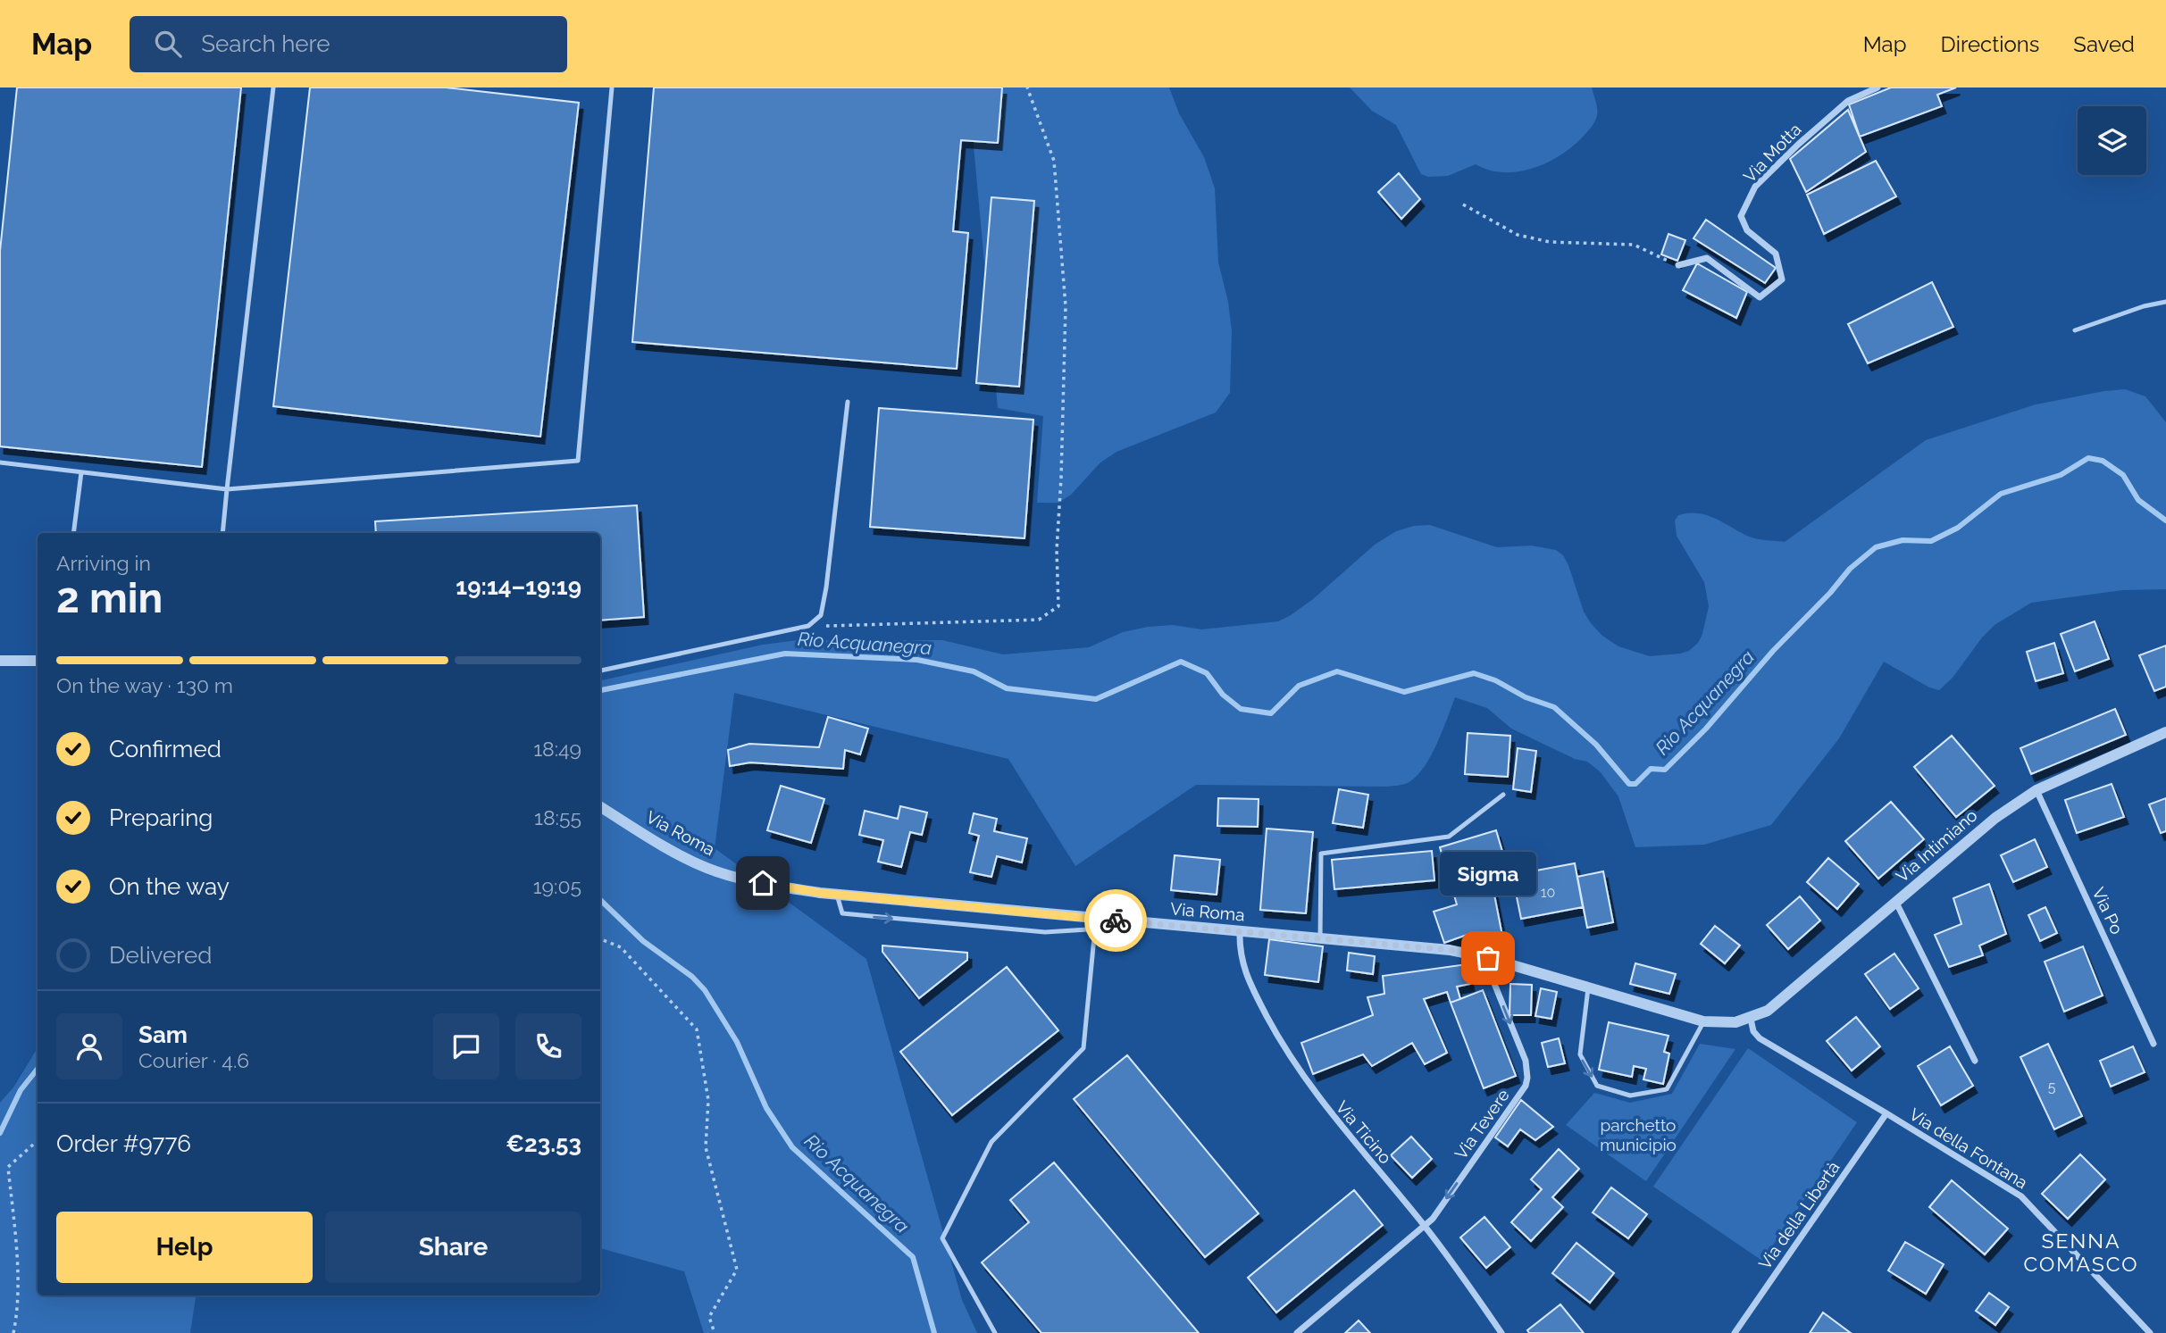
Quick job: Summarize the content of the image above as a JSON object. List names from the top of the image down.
{
  "streets": {
    "street": [
      "Via Motta",
      "Via Roma",
      "Via Intimiano",
      "Via Po",
      "Via Tevere",
      "Via Ticino",
      "Via della Fontana",
      "Via della Libertà"
    ]
  },
  "crossings": [
    ["Via Roma", "Via Intimiano"],
    ["Via Roma", "Via Tevere"],
    ["Via Roma", "Via Ticino"],
    ["Via Roma", "Via della Fontana"],
    ["Via Intimiano", "Via Po"],
    ["Via Intimiano", "Via della Fontana"],
    ["Via Tevere", "Via Ticino"],
    ["Via della Fontana", "Via della Libertà"]
  ],
  "one_way": ["Via Tevere"],
  "districts": ["SENNA COMASCO"],
  "water": ["Rio Acquanegra"],
  "parks": ["parchetto municipio"],
  "places": ["Sigma"],
  "house_numbers": ["10", "5"],
  "page": {
    "header": "Map",
    "search": "Search here",
    "nav": ["Map", "Directions", "Saved"],
    "heading": ["2 min", "Arriving in", "19:14–19:19"],
    "panel": [
      "Sam",
      "Courier · 4.6",
      "Order #9776",
      "€23.53"
    ],
    "bar": "On the way · 130 m",
    "list": [
      ["Confirmed", "18:49"],
      ["Preparing", "18:55"],
      ["On the way", "19:05"],
      "Delivered"
    ],
    "bubble": "Sigma",
    "buttons": ["Help", "Share"]
  }
}
